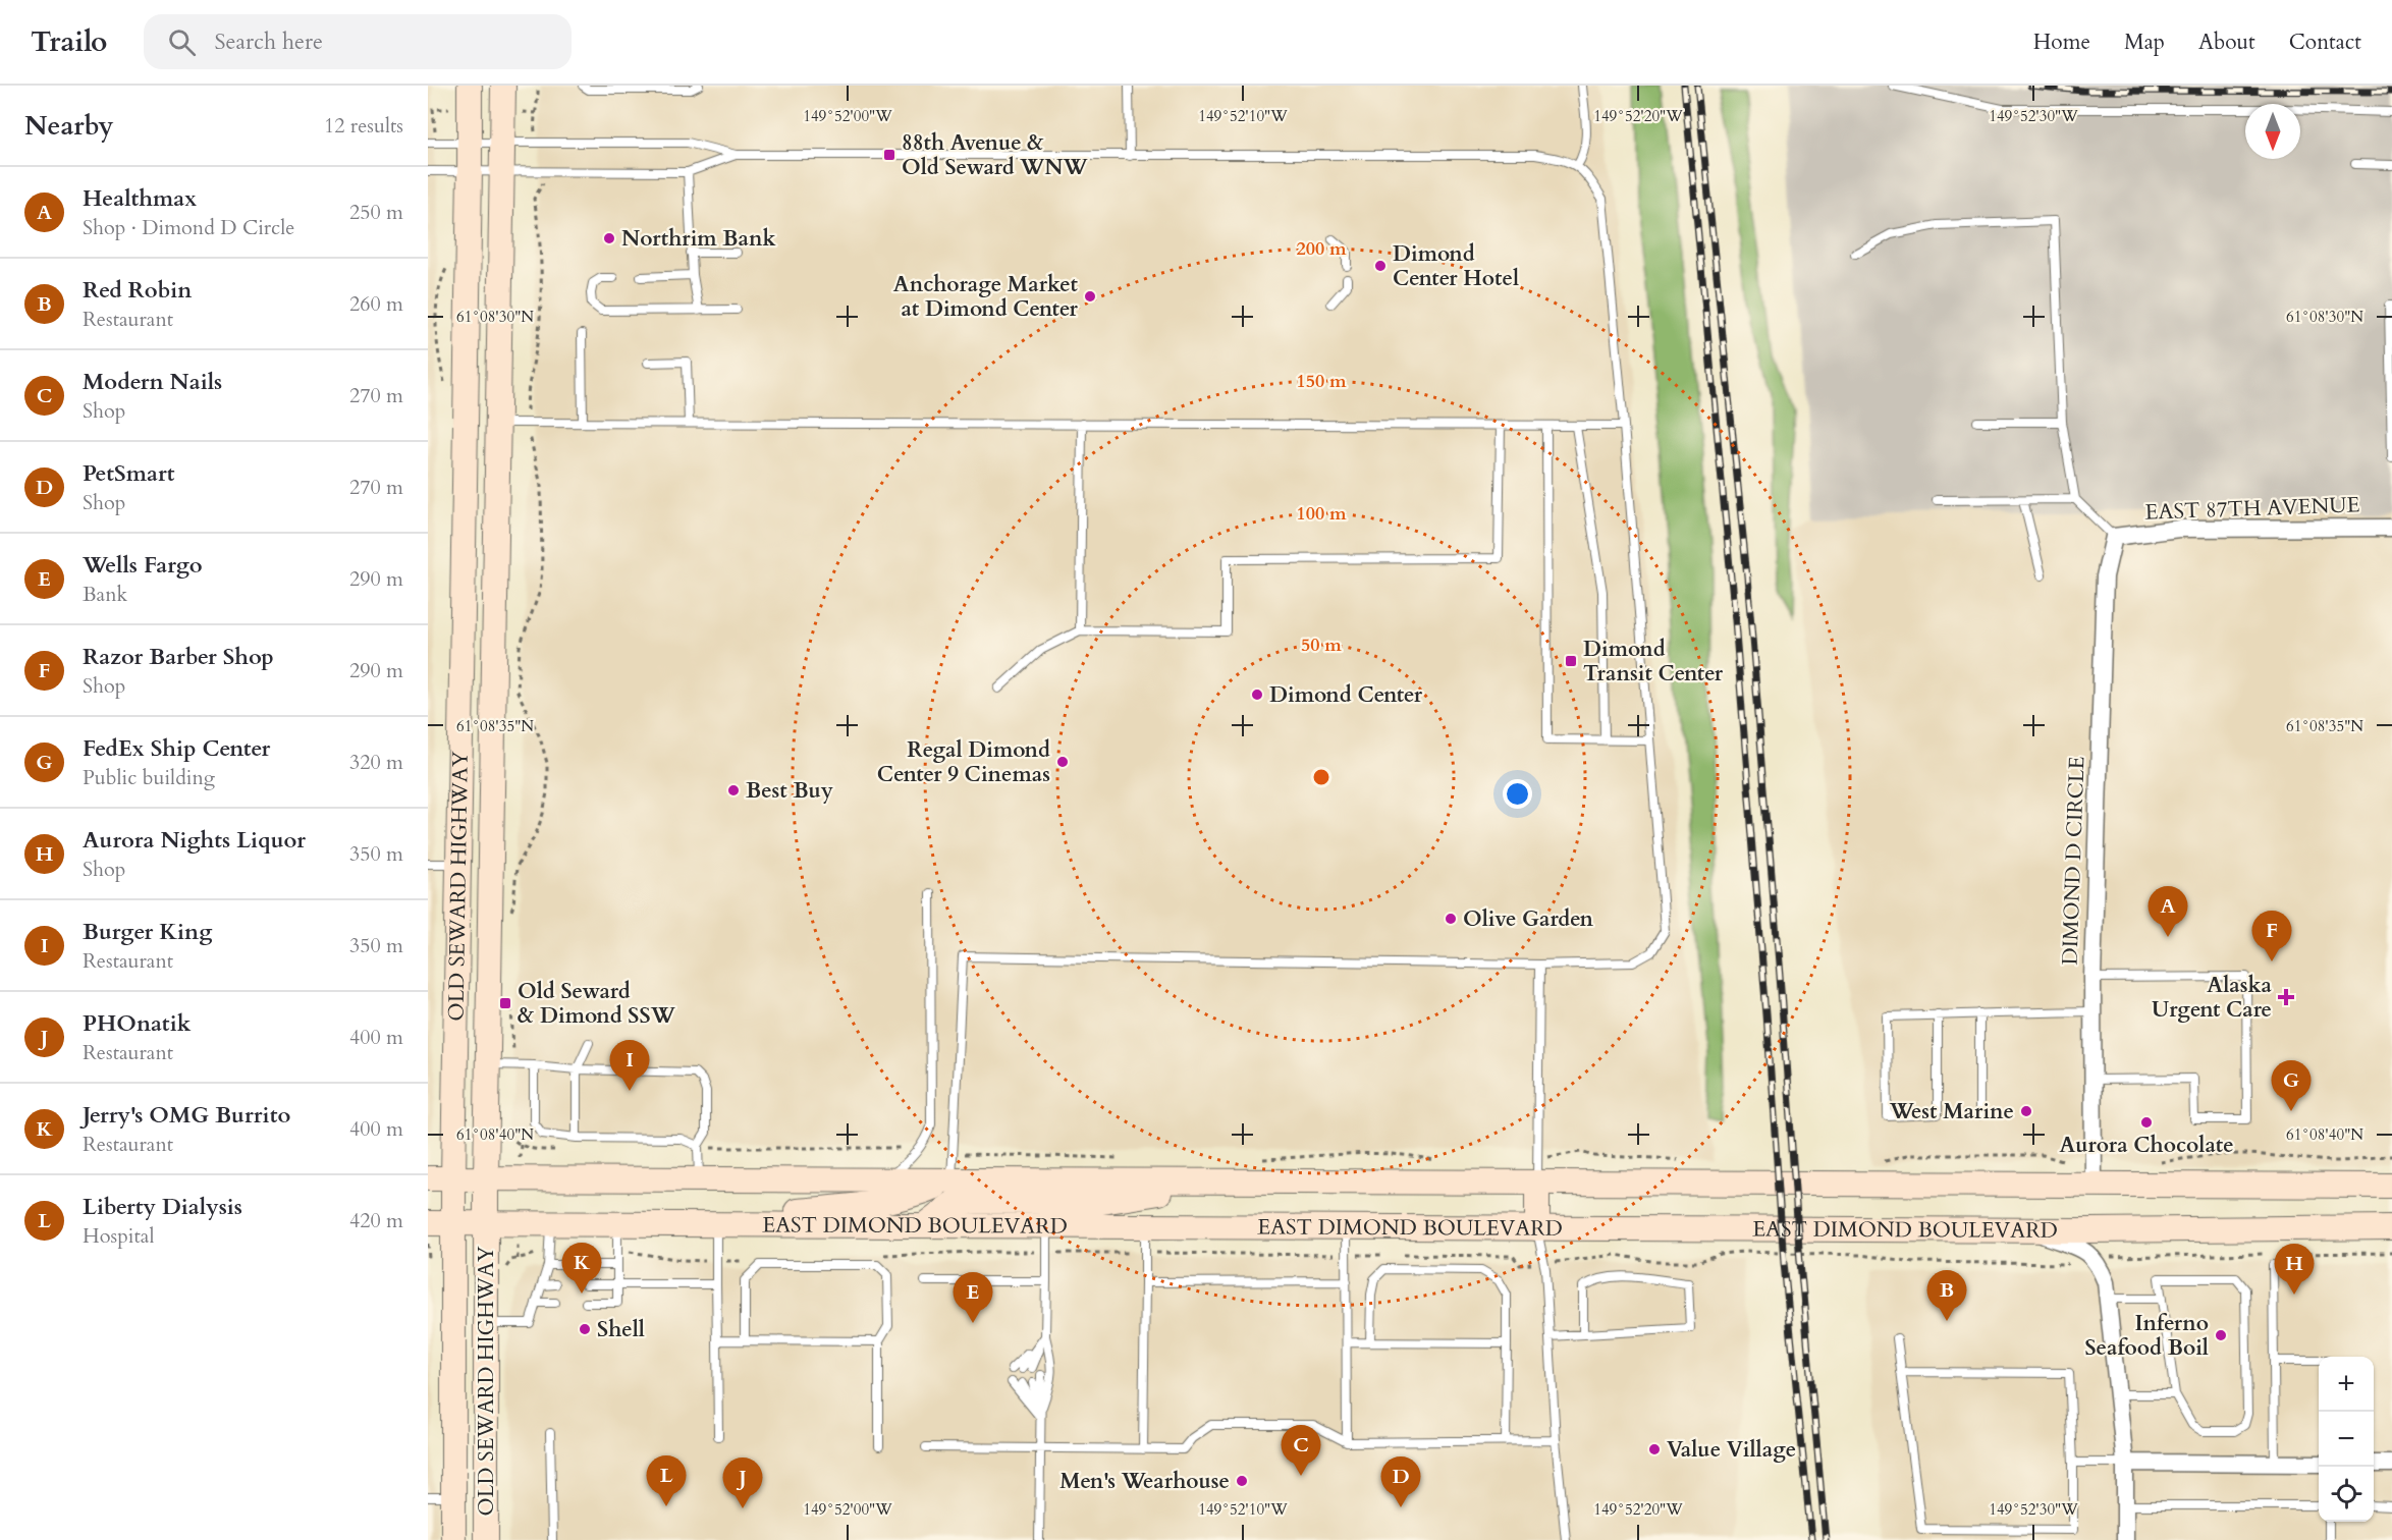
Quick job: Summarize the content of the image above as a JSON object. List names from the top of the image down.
{
  "streets": {
    "main road": ["OLD SEWARD HIGHWAY", "EAST DIMOND BOULEVARD"],
    "street": ["EAST 87TH AVENUE", "DIMOND D CIRCLE"]
  },
  "crossings": [
    ["EAST 87TH AVENUE", "DIMOND D CIRCLE"],
    ["DIMOND D CIRCLE", "EAST DIMOND BOULEVARD"],
    ["OLD SEWARD HIGHWAY", "EAST DIMOND BOULEVARD"]
  ],
  "places": {
    "transit": ["88th Avenue & Old Seward WNW", "Dimond Transit Center", "Old Seward & Dimond SSW"],
    "other": [
      "Northrim Bank",
      "Dimond Center Hotel",
      "Anchorage Market at Dimond Center",
      "Dimond Center",
      "Regal Dimond Center 9 Cinemas",
      "Best Buy",
      "Olive Garden",
      "West Marine",
      "Aurora Chocolate",
      "Shell",
      "Inferno Seafood Boil",
      "Value Village",
      "Men's Wearhouse"
    ],
    "health": ["Alaska Urgent Care"]
  },
  "north": "bottom",
  "page": {
    "header": "Trailo",
    "search": "Search here",
    "nav": [
      "Home",
      "Map",
      "About",
      "Contact"
    ],
    "heading": ["Nearby", "12 results"],
    "list": [
      {
        "mark": "A",
        "name": "Healthmax",
        "note": "Shop · Dimond D Circle",
        "value": "250 m"
      },
      {
        "mark": "B",
        "name": "Red Robin",
        "note": "Restaurant",
        "value": "260 m"
      },
      {
        "mark": "C",
        "name": "Modern Nails",
        "note": "Shop",
        "value": "270 m"
      },
      {
        "mark": "D",
        "name": "PetSmart",
        "note": "Shop",
        "value": "270 m"
      },
      {
        "mark": "E",
        "name": "Wells Fargo",
        "note": "Bank",
        "value": "290 m"
      },
      {
        "mark": "F",
        "name": "Razor Barber Shop",
        "note": "Shop",
        "value": "290 m"
      },
      {
        "mark": "G",
        "name": "FedEx Ship Center",
        "note": "Public building",
        "value": "320 m"
      },
      {
        "mark": "H",
        "name": "Aurora Nights Liquor",
        "note": "Shop",
        "value": "350 m"
      },
      {
        "mark": "I",
        "name": "Burger King",
        "note": "Restaurant",
        "value": "350 m"
      },
      {
        "mark": "J",
        "name": "PHOnatik",
        "note": "Restaurant",
        "value": "400 m"
      },
      {
        "mark": "K",
        "name": "Jerry's OMG Burrito",
        "note": "Restaurant",
        "value": "400 m"
      },
      {
        "mark": "L",
        "name": "Liberty Dialysis",
        "note": "Hospital",
        "value": "420 m"
      }
    ],
    "pins": [
      "A",
      "F",
      "I",
      "G",
      "K",
      "H",
      "B",
      "E",
      "C",
      "L",
      "D",
      "J"
    ],
    "map_buttons": ["+", "−"]
  },
  "coordinates": [
    "149°52'00\"W",
    "149°52'10\"W",
    "149°52'20\"W",
    "149°52'30\"W",
    "61°08'30\"N",
    "61°08'35\"N",
    "61°08'40\"N"
  ],
  "rings": [
    "200 m",
    "150 m",
    "100 m",
    "50 m"
  ]
}
